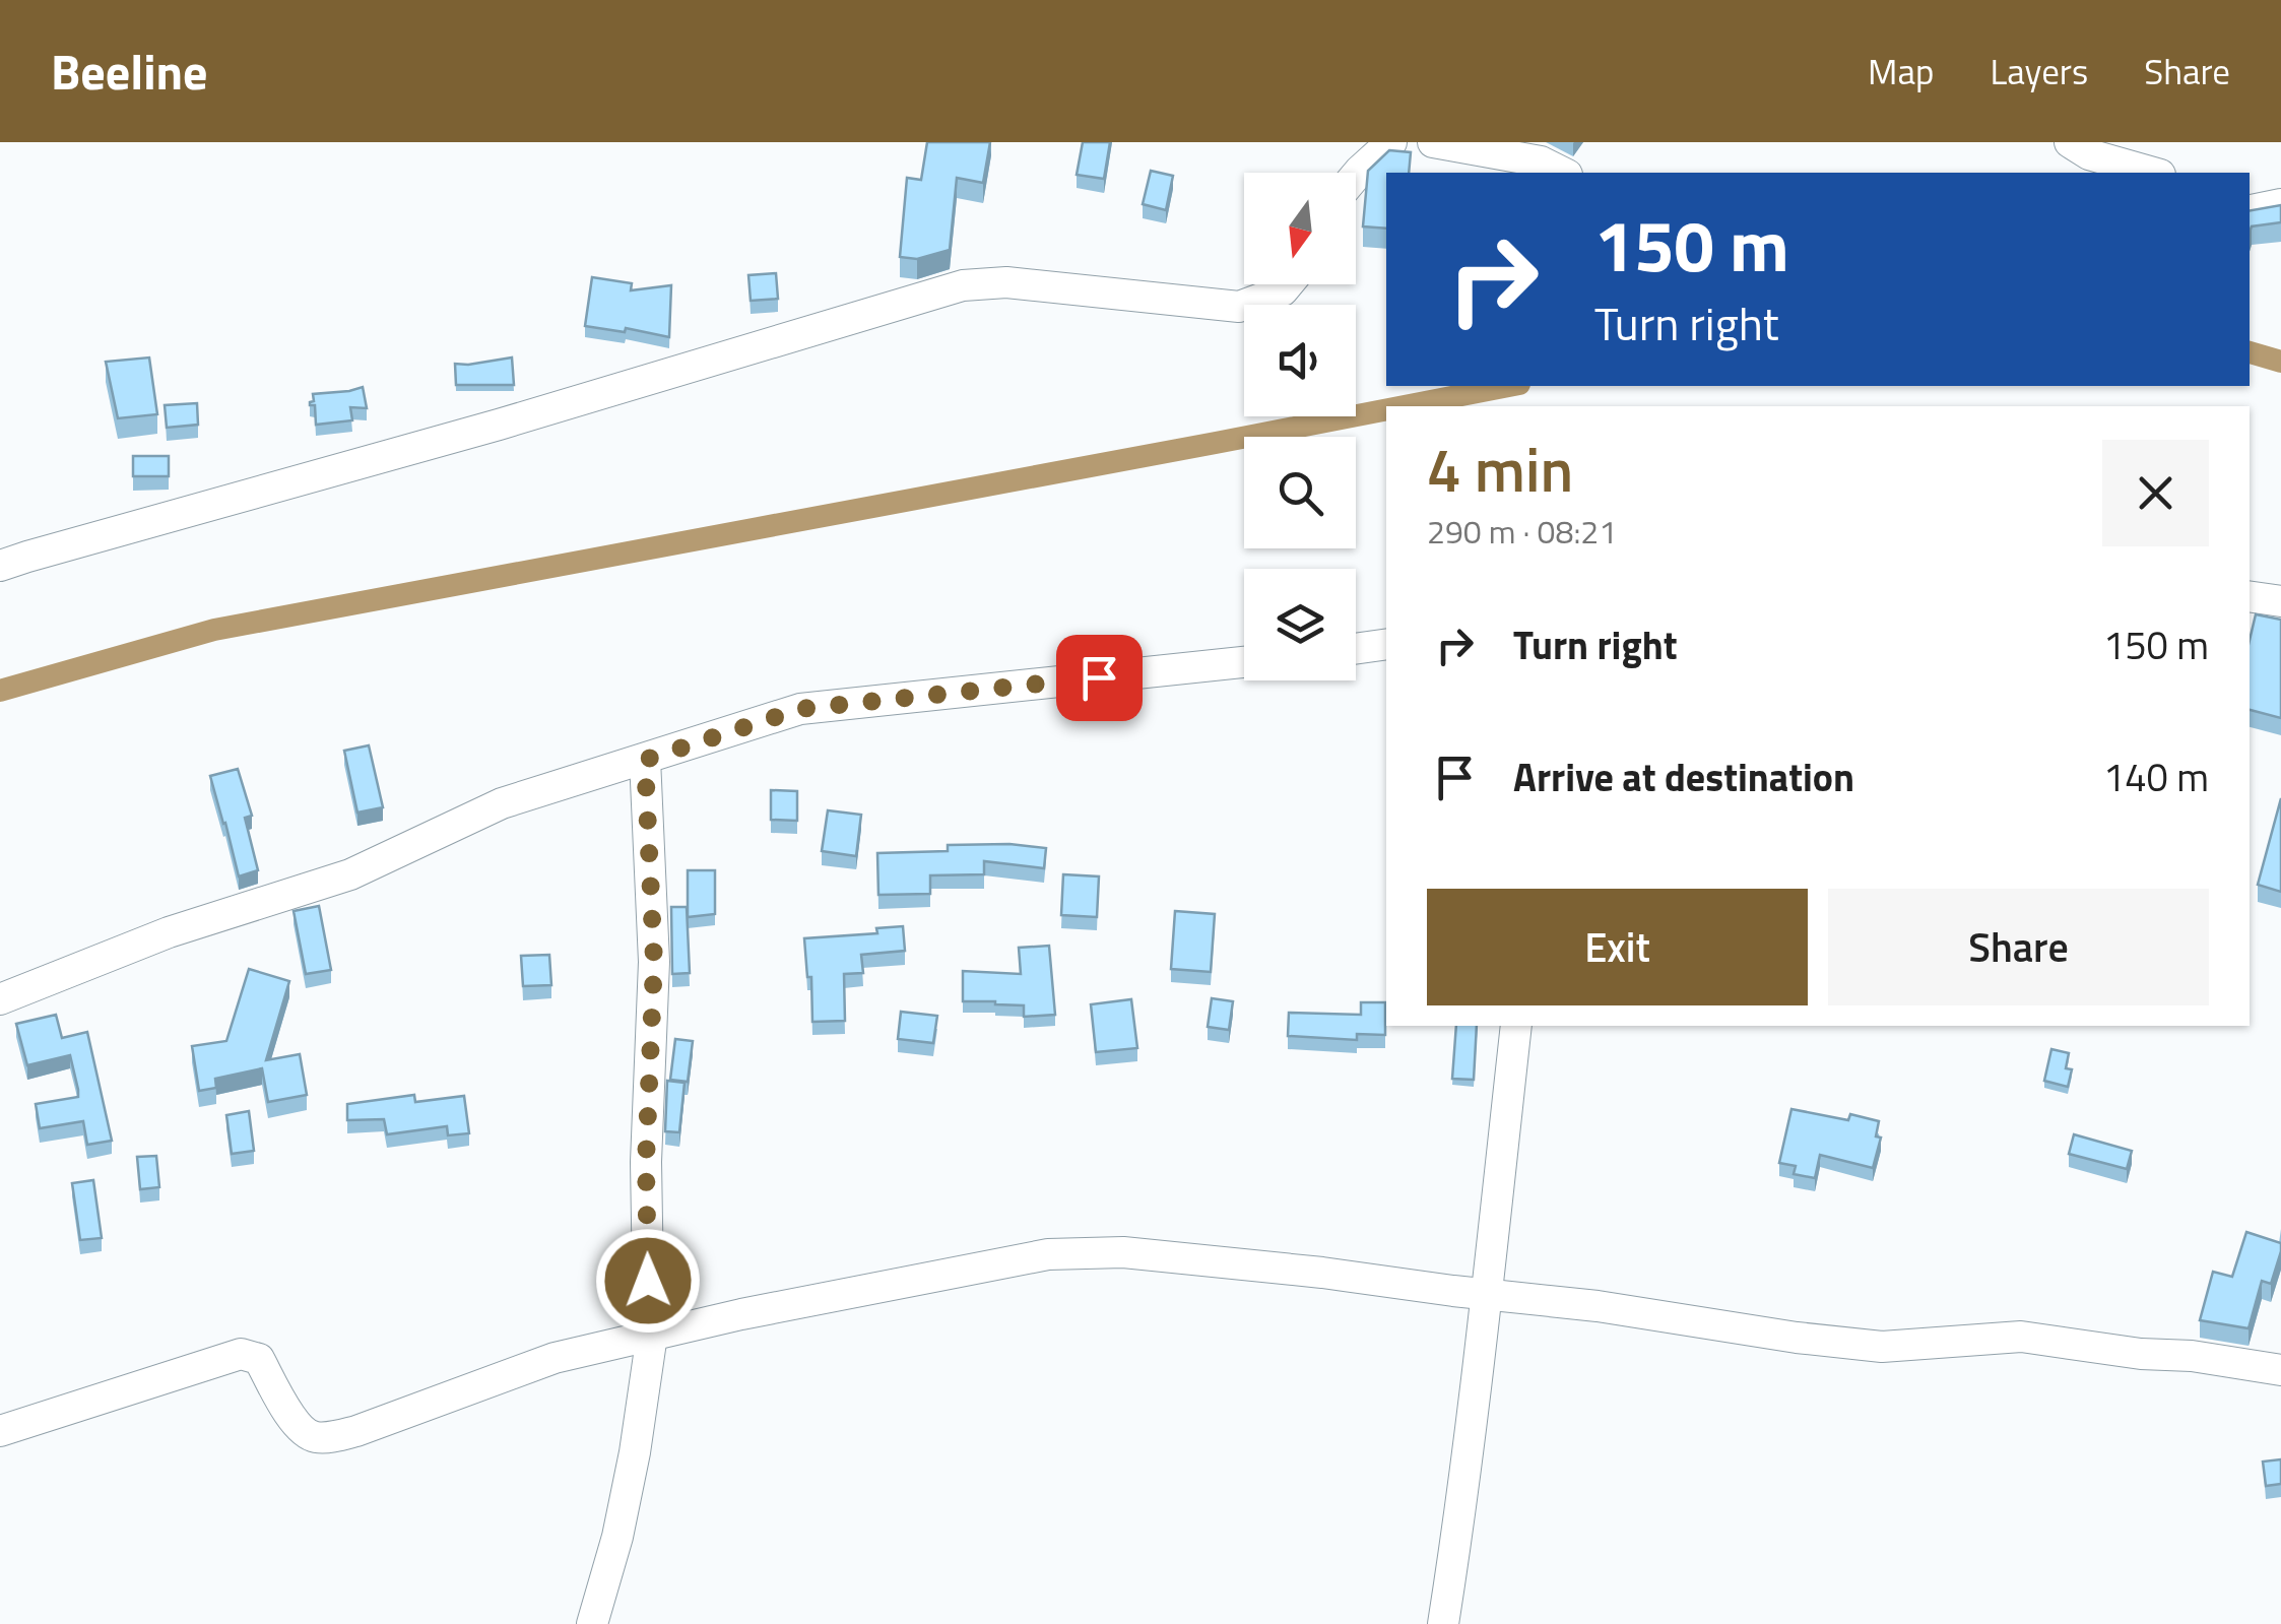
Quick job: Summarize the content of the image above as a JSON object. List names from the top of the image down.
{
  "north": "bottom",
  "page": {
    "header": "Beeline",
    "nav": ["Map", "Layers", "Share"],
    "turn": ["150 m", "Turn right"],
    "heading": ["4 min", "290 m · 08:21"],
    "list": [
      {
        "name": "Turn right",
        "value": "150 m"
      },
      {
        "name": "Arrive at destination",
        "value": "140 m"
      }
    ],
    "buttons": ["Exit", "Share"]
  }
}
